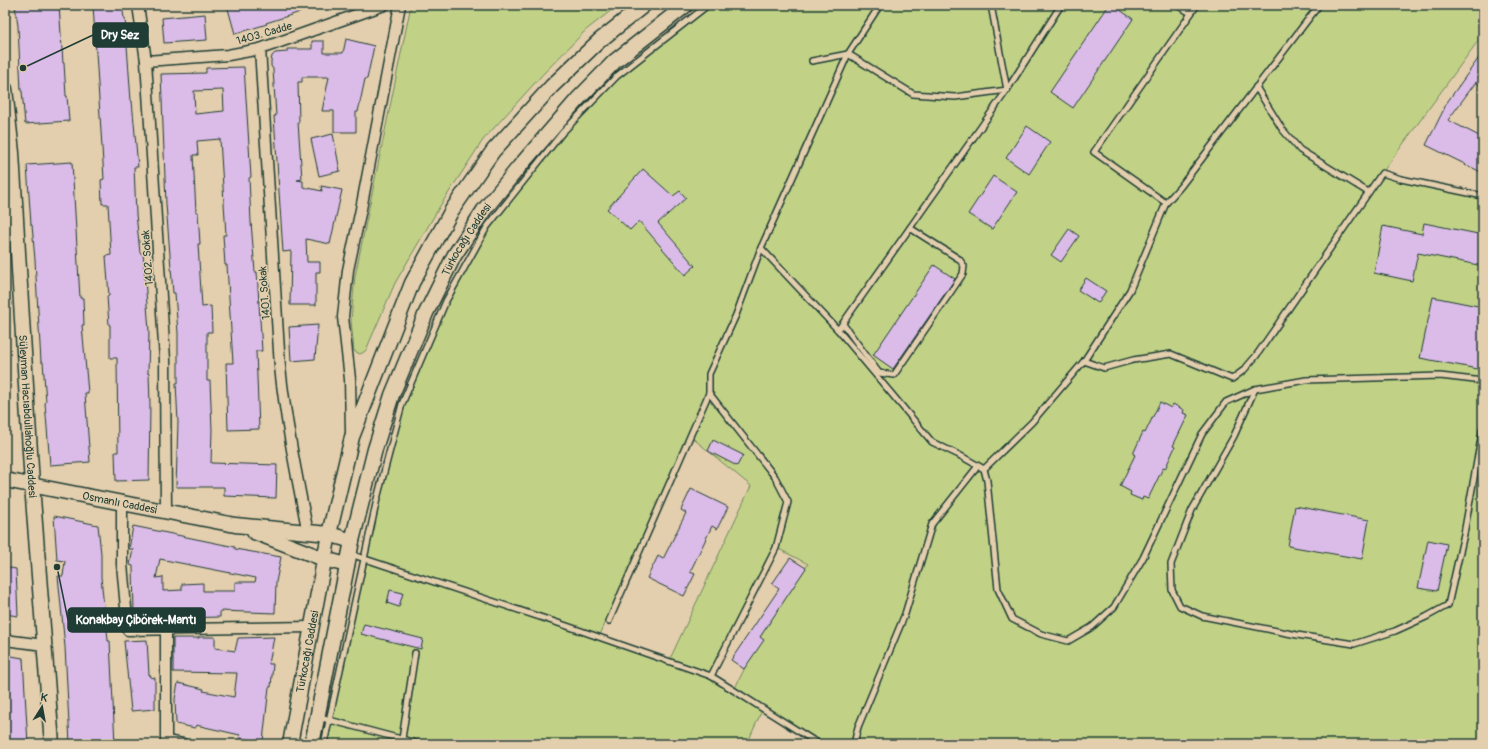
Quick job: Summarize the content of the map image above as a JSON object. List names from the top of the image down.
{
  "streets": {
    "main road": ["Türkocağı Caddesi", "Süleyman Hacıabdullahoğlu Caddesi", "Osmanlı Caddesi"],
    "street": ["1403. Cadde", "1402. Sokak", "1401. Sokak"]
  },
  "crossings": [
    ["1403. Cadde", "1402. Sokak"],
    ["1403. Cadde", "1401. Sokak"],
    ["Türkocağı Caddesi", "Osmanlı Caddesi"],
    ["1402. Sokak", "Osmanlı Caddesi"],
    ["1401. Sokak", "Osmanlı Caddesi"],
    ["Süleyman Hacıabdullahoğlu Caddesi", "Osmanlı Caddesi"]
  ],
  "places": ["Dry Sez", "Konakbay Çibörek-Mantı"],
  "north": "top"
}
